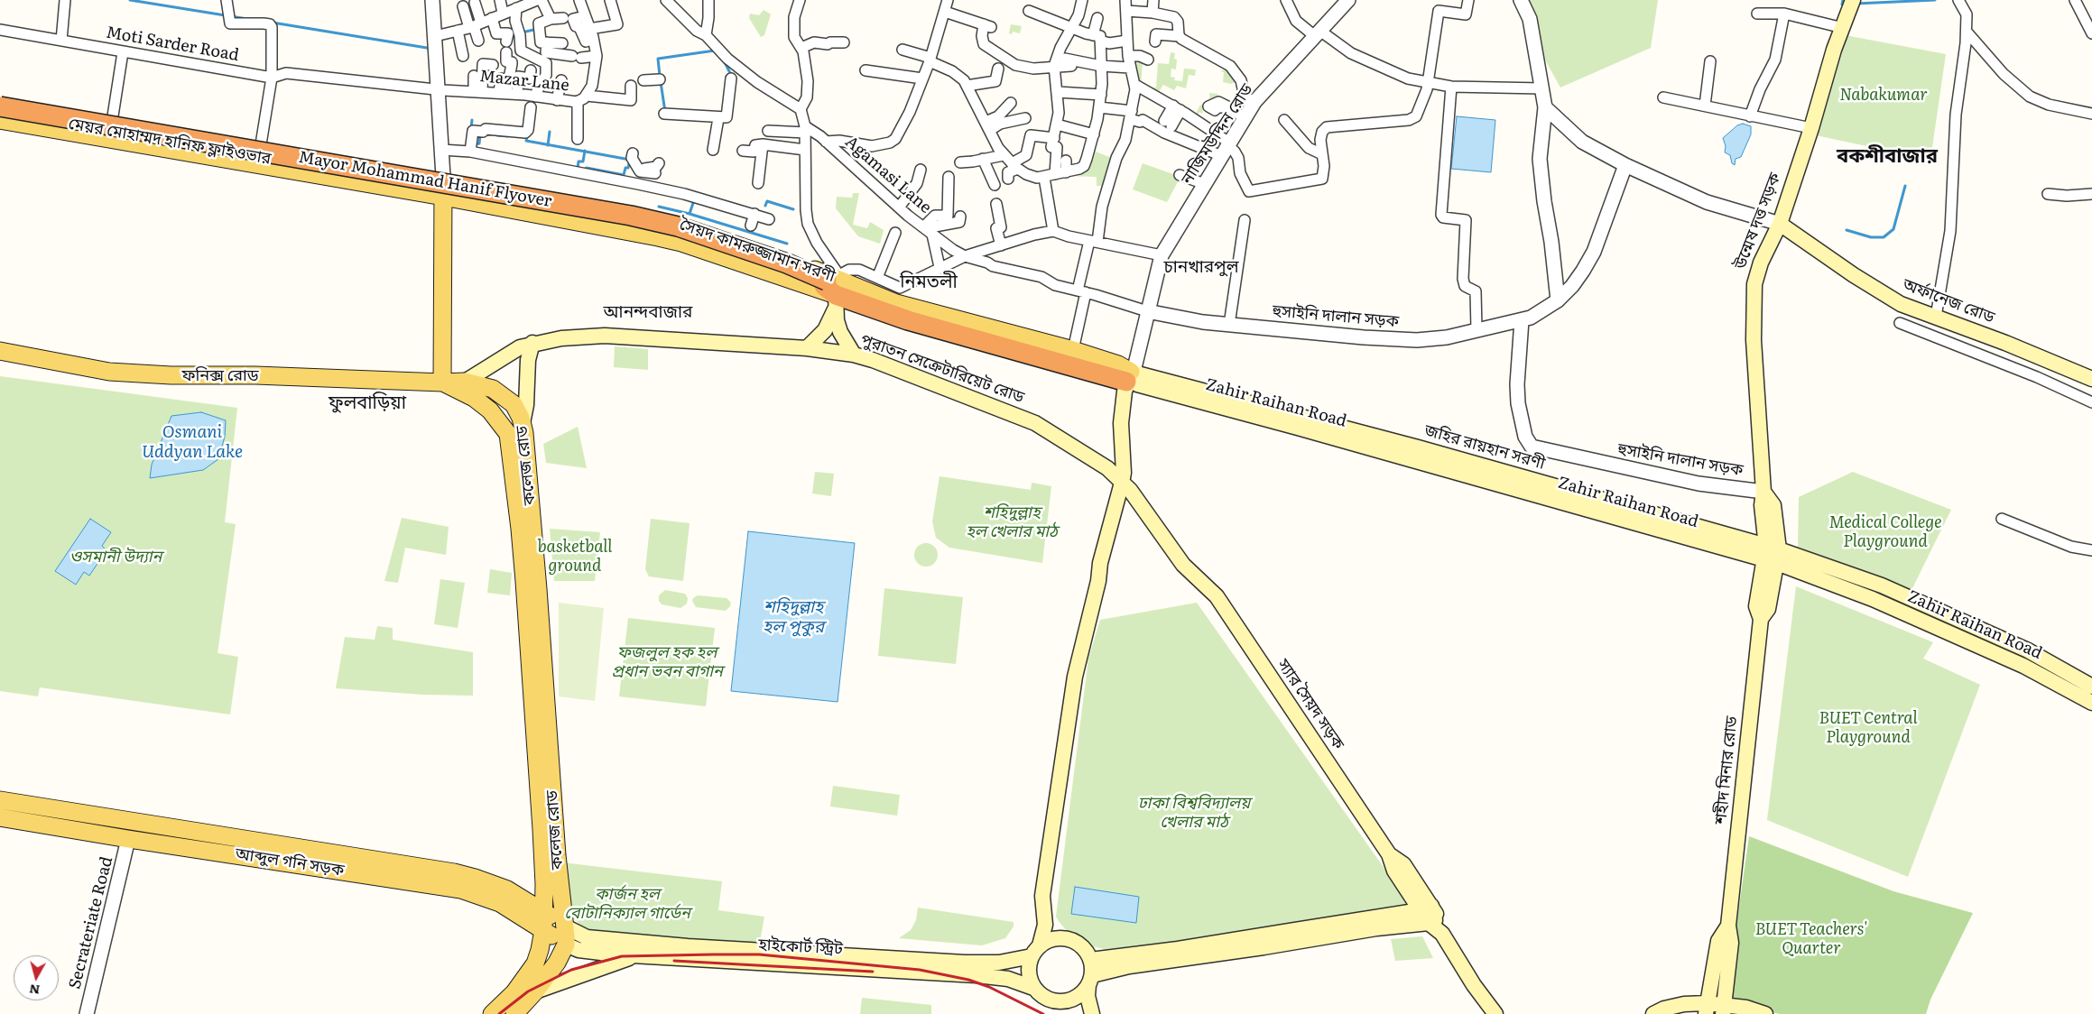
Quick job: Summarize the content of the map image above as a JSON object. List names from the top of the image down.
{
  "streets": {
    "highway": ["মেয়র মোহাম্মদ হানিফ ফ্লাইওভার", "Mayor Mohammad Hanif Flyover"],
    "main road": [
      "উন্মেষ দত্ত সড়ক",
      "সৈয়দ কামরুজ্জামান সরণী",
      "অর্ফানেজ রোড",
      "পুরাতন সেক্রেটারিয়েট রোড",
      "ফনিক্স রোড",
      "Zahir Raihan Road",
      "কলেজ রোড",
      "স্যার সৈয়দ সড়ক",
      "শহীদ মিনার রোড",
      "আব্দুল গনি সড়ক",
      "হাইকোর্ট স্ট্রিট"
    ],
    "street": [
      "Moti Sarder Road",
      "Mazar Lane",
      "নাজিমউদ্দিন রোড",
      "Agamasi Lane",
      "হুসাইনি দালান সড়ক",
      "Secrateriate Road"
    ]
  },
  "crossings": [
    ["Moti Sarder Road", "Mazar Lane"],
    ["নাজিমউদ্দিন রোড", "Agamasi Lane"],
    ["নাজিমউদ্দিন রোড", "সৈয়দ কামরুজ্জামান সরণী"],
    ["নাজিমউদ্দিন রোড", "হুসাইনি দালান সড়ক"],
    ["নাজিমউদ্দিন রোড", "Zahir Raihan Road"],
    ["মেয়র মোহাম্মদ হানিফ ফ্লাইওভার", "Mayor Mohammad Hanif Flyover"],
    ["মেয়র মোহাম্মদ হানিফ ফ্লাইওভার", "সৈয়দ কামরুজ্জামান সরণী"],
    ["Agamasi Lane", "হুসাইনি দালান সড়ক"],
    ["Mayor Mohammad Hanif Flyover", "সৈয়দ কামরুজ্জামান সরণী"],
    ["উন্মেষ দত্ত সড়ক", "অর্ফানেজ রোড"],
    ["উন্মেষ দত্ত সড়ক", "হুসাইনি দালান সড়ক"],
    ["উন্মেষ দত্ত সড়ক", "Zahir Raihan Road"],
    ["উন্মেষ দত্ত সড়ক", "শহীদ মিনার রোড"],
    ["সৈয়দ কামরুজ্জামান সরণী", "Zahir Raihan Road"],
    ["পুরাতন সেক্রেটারিয়েট রোড", "কলেজ রোড"],
    ["পুরাতন সেক্রেটারিয়েট রোড", "স্যার সৈয়দ সড়ক"],
    ["ফনিক্স রোড", "কলেজ রোড"],
    ["Zahir Raihan Road", "শহীদ মিনার রোড"],
    ["কলেজ রোড", "আব্দুল গনি সড়ক"],
    ["কলেজ রোড", "হাইকোর্ট স্ট্রিট"],
    ["আব্দুল গনি সড়ক", "Secrateriate Road"],
    ["আব্দুল গনি সড়ক", "হাইকোর্ট স্ট্রিট"]
  ],
  "districts": [
    "বকশীবাজার",
    "চানখারপুল",
    "নিমতলী",
    "আনন্দবাজার",
    "ফুলবাড়িয়া"
  ],
  "water": ["Osmani Uddyan Lake", "শহিদুল্লাহ হল পুকুর"],
  "parks": [
    "Nabakumar",
    "শহিদুল্লাহ হল খেলার মাঠ",
    "Medical College Playground",
    "basketball ground",
    "ওসমানী উদ্যান",
    "ফজলুল হক হল প্রধান ভবন বাগান",
    "BUET Central Playground",
    "ঢাকা বিশ্ববিদ্যালয় খেলার মাঠ",
    "কার্জন হল বোটানিক্যাল গার্ডেন",
    "BUET Teachers' Quarter"
  ],
  "north": "bottom"
}
